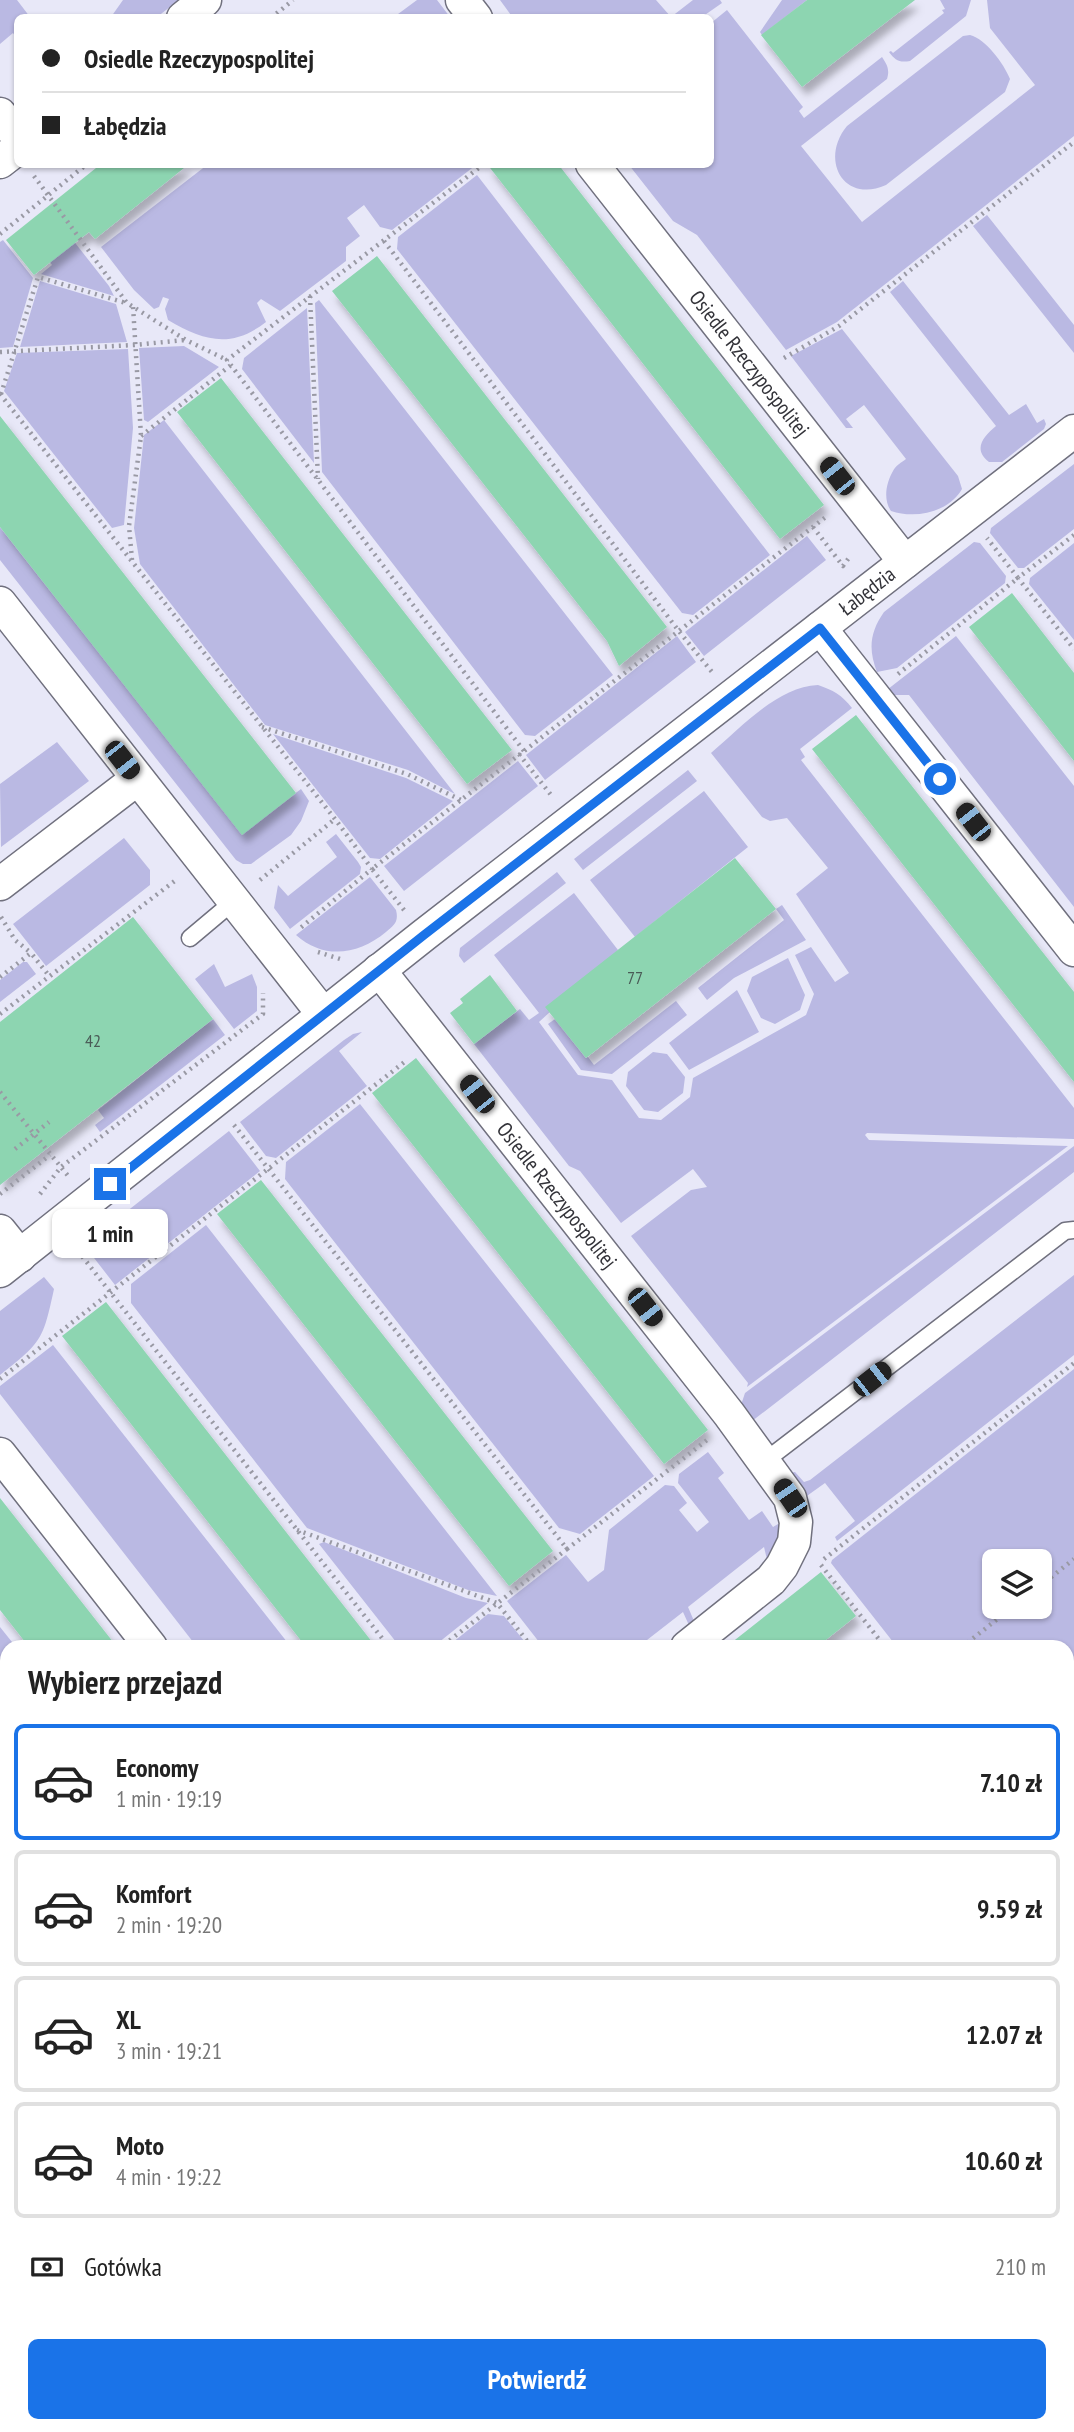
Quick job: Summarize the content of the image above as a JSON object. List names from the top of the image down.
{
  "streets": {
    "street": ["Osiedle Rzeczypospolitej", "Łabędzia"]
  },
  "crossings": [
    ["Osiedle Rzeczypospolitej", "Łabędzia"]
  ],
  "house_numbers": ["77", "42"],
  "page": {
    "banner": ["Osiedle Rzeczypospolitej", "Łabędzia"],
    "bubble": "1 min",
    "heading": "Wybierz przejazd",
    "list": [
      {
        "name": "Economy",
        "note": "1 min · 19:19",
        "value": "7.10 zł"
      },
      {
        "name": "Komfort",
        "note": "2 min · 19:20",
        "value": "9.59 zł"
      },
      {
        "name": "XL",
        "note": "3 min · 19:21",
        "value": "12.07 zł"
      },
      {
        "name": "Moto",
        "note": "4 min · 19:22",
        "value": "10.60 zł"
      }
    ],
    "pay": ["Gotówka", "210 m"],
    "buttons": "Potwierdź"
  }
}
